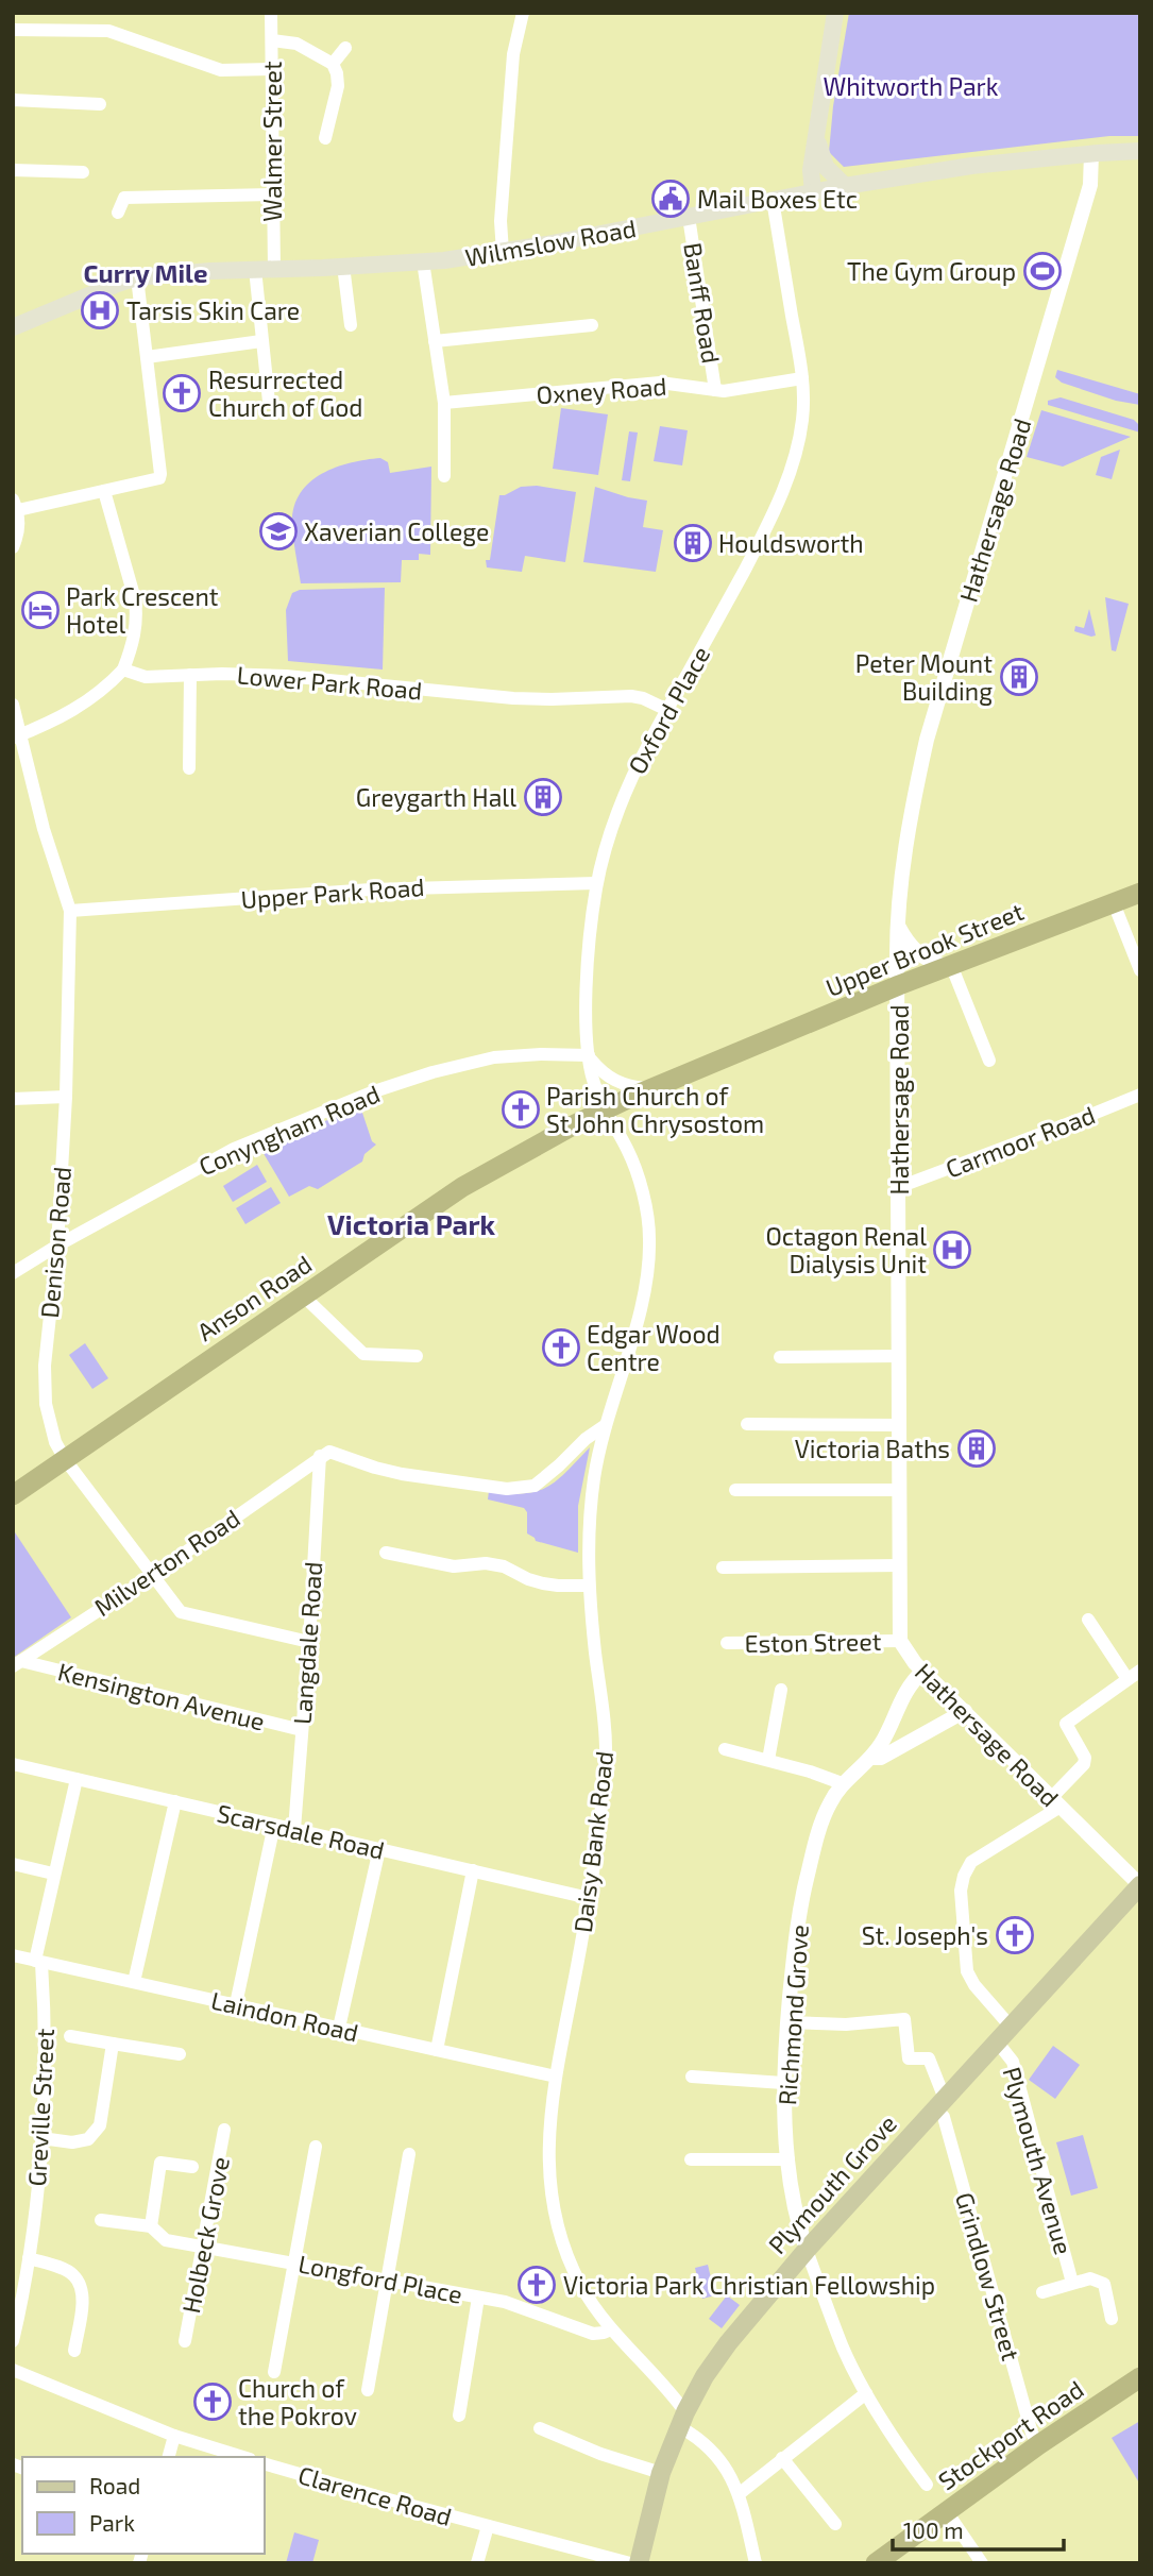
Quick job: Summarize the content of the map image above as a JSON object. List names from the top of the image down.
{
  "streets": {
    "highway": ["Upper Brook Street", "Anson Road", "Stockport Road"],
    "main road": ["Wilmslow Road", "Plymouth Grove"],
    "street": [
      "Walmer Street",
      "Banff Road",
      "Oxney Road",
      "Hathersage Road",
      "Lower Park Road",
      "Oxford Place",
      "Upper Park Road",
      "Conyngham Road",
      "Carmoor Road",
      "Denison Road",
      "Milverton Road",
      "Eston Street",
      "Langdale Road",
      "Kensington Avenue",
      "Scarsdale Road",
      "Daisy Bank Road",
      "Richmond Grove",
      "Laindon Road",
      "Greville Street",
      "Plymouth Avenue",
      "Holbeck Grove",
      "Grindlow Street",
      "Longford Place",
      "Clarence Road"
    ]
  },
  "crossings": [
    ["Walmer Street", "Wilmslow Road"],
    ["Wilmslow Road", "Banff Road"],
    ["Wilmslow Road", "Hathersage Road"],
    ["Wilmslow Road", "Oxford Place"],
    ["Banff Road", "Oxney Road"],
    ["Oxney Road", "Oxford Place"],
    ["Hathersage Road", "Upper Brook Street"],
    ["Hathersage Road", "Carmoor Road"],
    ["Hathersage Road", "Eston Street"],
    ["Hathersage Road", "Richmond Grove"],
    ["Hathersage Road", "Plymouth Grove"],
    ["Lower Park Road", "Oxford Place"],
    ["Oxford Place", "Upper Park Road"],
    ["Oxford Place", "Conyngham Road"],
    ["Oxford Place", "Anson Road"],
    ["Oxford Place", "Daisy Bank Road"],
    ["Upper Park Road", "Denison Road"],
    ["Upper Brook Street", "Anson Road"],
    ["Conyngham Road", "Denison Road"],
    ["Denison Road", "Anson Road"],
    ["Denison Road", "Milverton Road"],
    ["Denison Road", "Langdale Road"],
    ["Anson Road", "Daisy Bank Road"],
    ["Milverton Road", "Langdale Road"],
    ["Milverton Road", "Kensington Avenue"],
    ["Langdale Road", "Kensington Avenue"],
    ["Langdale Road", "Scarsdale Road"],
    ["Scarsdale Road", "Daisy Bank Road"],
    ["Scarsdale Road", "Greville Street"],
    ["Daisy Bank Road", "Laindon Road"],
    ["Daisy Bank Road", "Plymouth Grove"],
    ["Daisy Bank Road", "Longford Place"],
    ["Richmond Grove", "Plymouth Grove"],
    ["Richmond Grove", "Grindlow Street"],
    ["Laindon Road", "Greville Street"],
    ["Plymouth Avenue", "Plymouth Grove"],
    ["Plymouth Grove", "Grindlow Street"],
    ["Holbeck Grove", "Longford Place"],
    ["Grindlow Street", "Stockport Road"]
  ],
  "districts": ["Curry Mile", "Victoria Park"],
  "parks": ["Whitworth Park"],
  "places": {
    "public building": ["Mail Boxes Etc"],
    "sports": ["The Gym Group"],
    "hospital": ["Tarsis Skin Care", "Octagon Renal Dialysis Unit"],
    "church": [
      "Resurrected Church of God",
      "Parish Church of St John Chrysostom",
      "Edgar Wood Centre",
      "St. Joseph's",
      "Victoria Park Christian Fellowship",
      "Church of the Pokrov"
    ],
    "school or university": ["Xaverian College"],
    "building": [
      "Houldsworth",
      "Peter Mount Building",
      "Greygarth Hall",
      "Victoria Baths"
    ],
    "hotel": ["Park Crescent Hotel"]
  },
  "legend": ["Road", "Park"],
  "scale_bar": "100 m"
}
